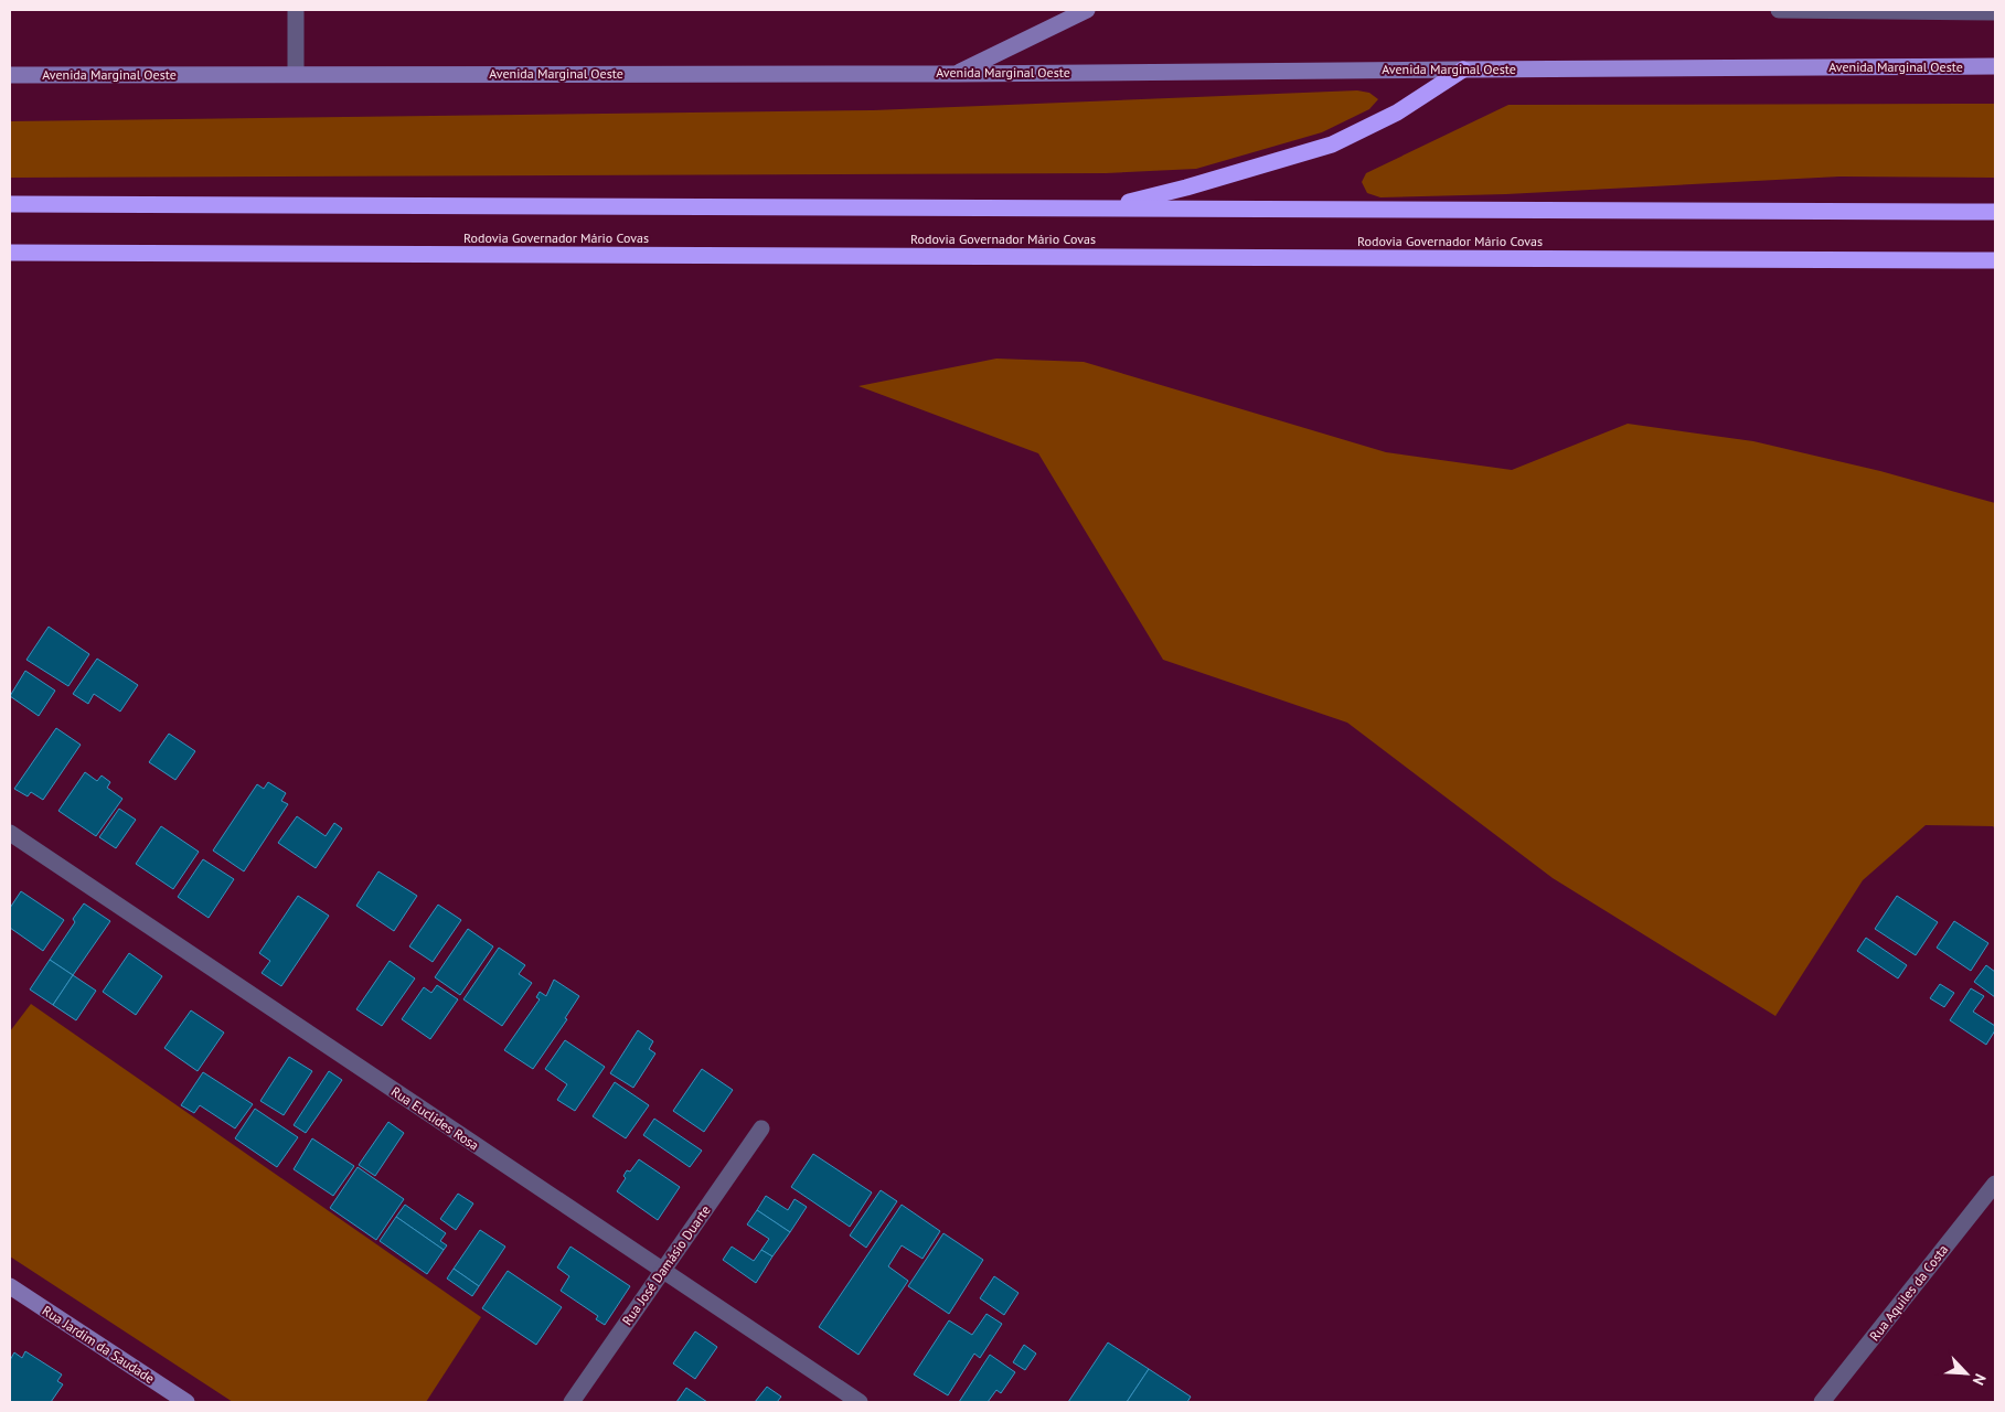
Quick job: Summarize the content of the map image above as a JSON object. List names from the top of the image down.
{
  "streets": {
    "highway": ["Rodovia Governador Mário Covas"],
    "main road": ["Avenida Marginal Oeste", "Rua Jardim da Saudade"],
    "street": ["Rua Euclides Rosa", "Rua José Damásio Duarte", "Rua Aquiles da Costa"]
  },
  "crossings": [
    ["Rua Euclides Rosa", "Rua José Damásio Duarte"]
  ],
  "north": "bottom right"
}
